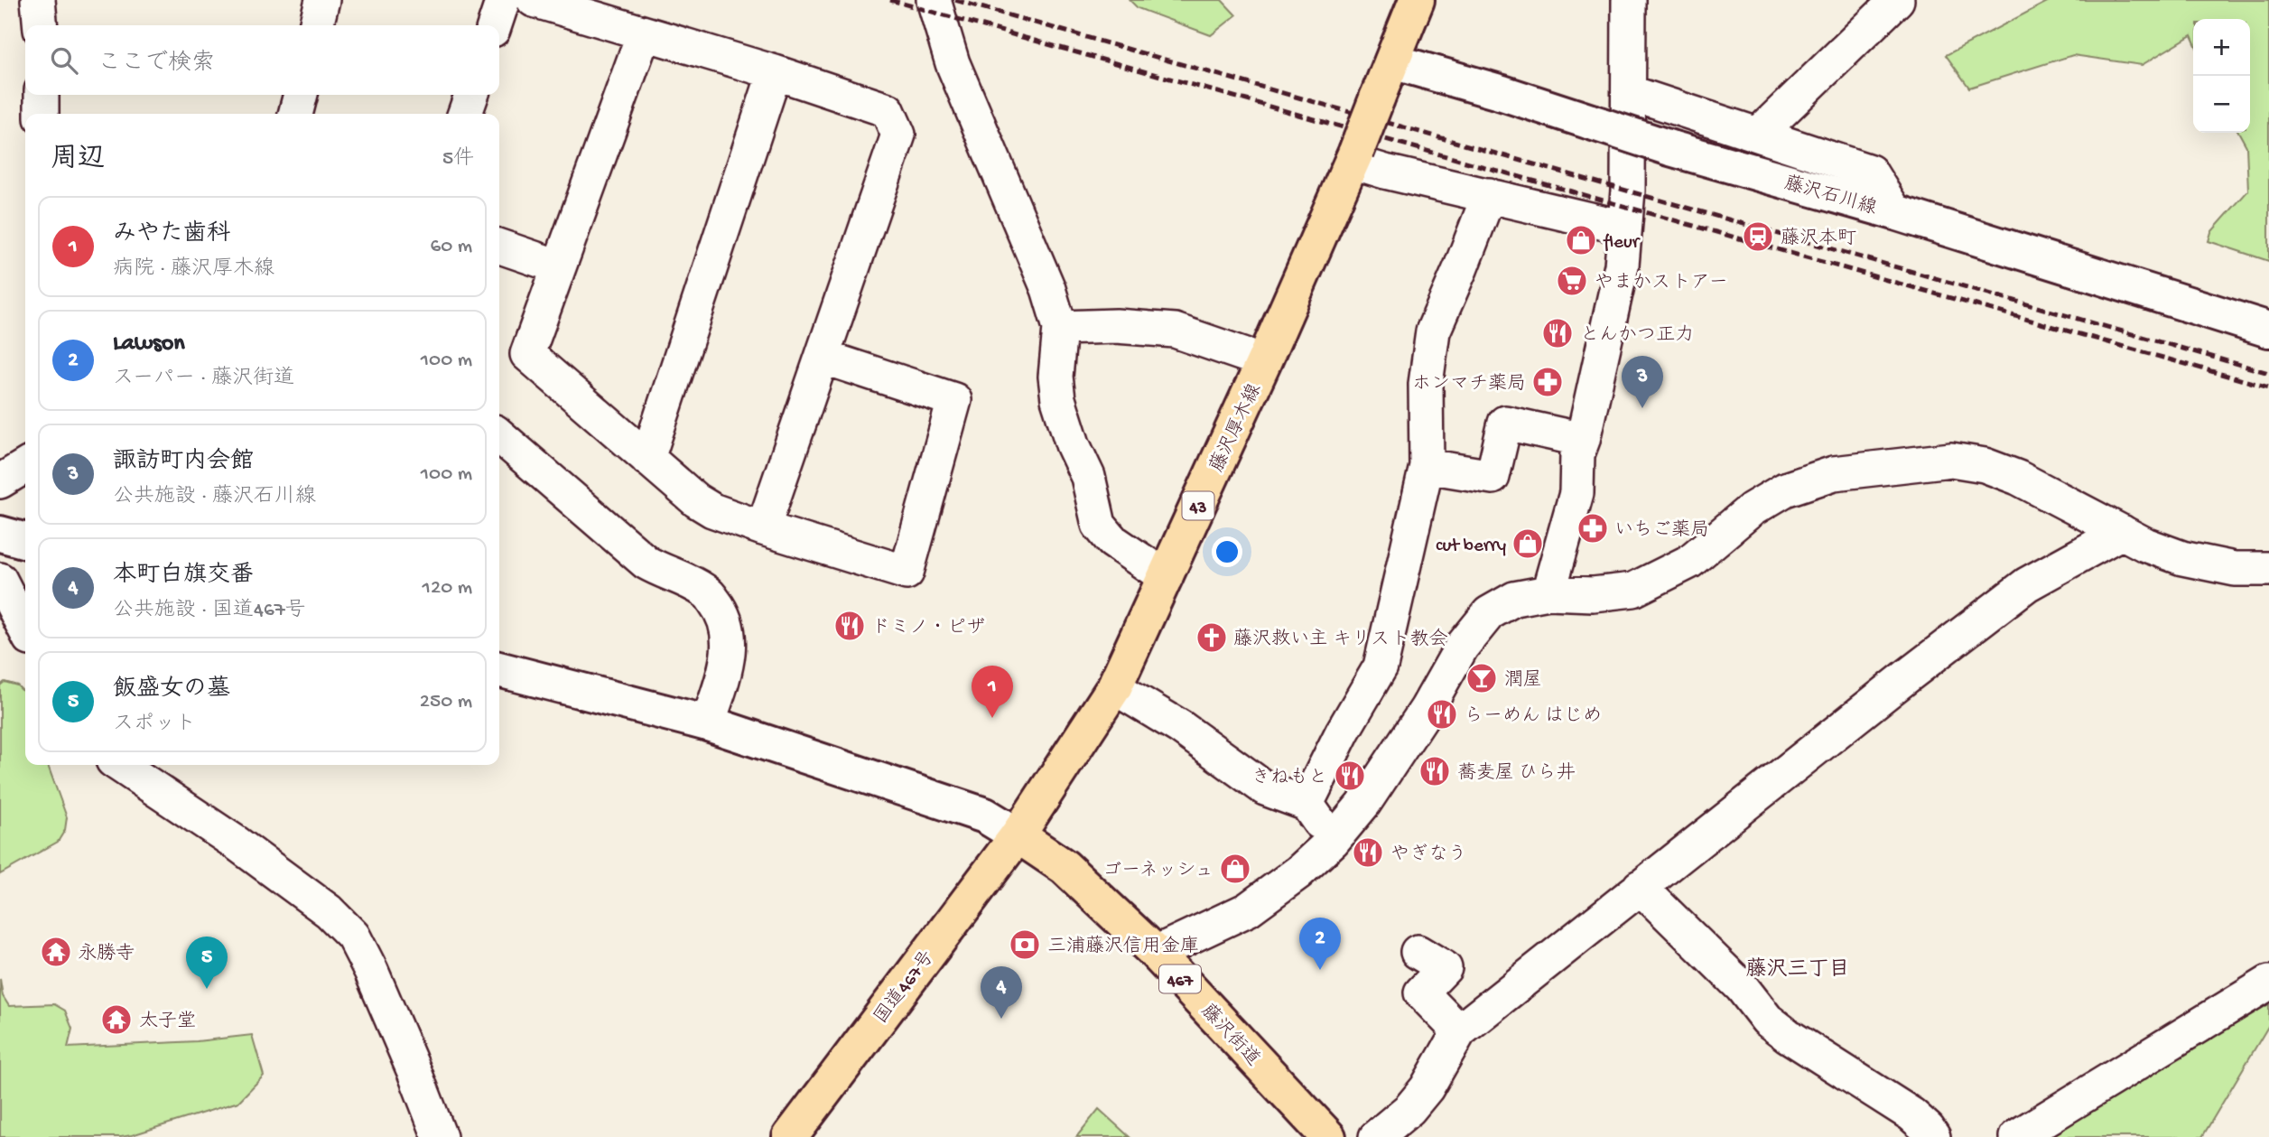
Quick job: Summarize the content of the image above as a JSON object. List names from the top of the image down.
{
  "streets": {
    "main road": [
      "藤沢厚木線",
      "43",
      "467",
      "国道467号",
      "藤沢街道"
    ],
    "street": ["藤沢石川線"]
  },
  "crossings": [
    ["藤沢石川線", "藤沢厚木線"],
    ["藤沢厚木線", "国道467号"],
    ["藤沢厚木線", "藤沢街道"],
    ["国道467号", "藤沢街道"]
  ],
  "districts": ["藤沢三丁目"],
  "places": {
    "station": ["藤沢本町"],
    "shop": ["fleur", "cut berry", "ゴーネッシュ"],
    "supermarket": ["やまかストアー"],
    "restaurant": [
      "とんかつ正力",
      "ドミノ・ピザ",
      "らーめん はじめ",
      "蕎麦屋 ひら井",
      "きねもと",
      "やぎなう"
    ],
    "pharmacy": ["ホンマチ薬局", "いちご薬局"],
    "church": ["藤沢救い主 キリスト教会"],
    "bar": ["潤屋"],
    "bank": ["三浦藤沢信用金庫"],
    "temple": ["永勝寺", "太子堂"]
  },
  "page": {
    "map_buttons": ["+", "−"],
    "search": "ここで検索",
    "heading": ["周辺", "5件"],
    "list": [
      {
        "mark": "1",
        "name": "みやた歯科",
        "note": "病院 · 藤沢厚木線",
        "value": "60 m"
      },
      {
        "mark": "2",
        "name": "Lawson",
        "note": "スーパー · 藤沢街道",
        "value": "100 m"
      },
      {
        "mark": "3",
        "name": "諏訪町内会館",
        "note": "公共施設 · 藤沢石川線",
        "value": "100 m"
      },
      {
        "mark": "4",
        "name": "本町白旗交番",
        "note": "公共施設 · 国道467号",
        "value": "120 m"
      },
      {
        "mark": "5",
        "name": "飯盛女の墓",
        "note": "スポット",
        "value": "250 m"
      }
    ],
    "pins": [
      "3",
      "1",
      "2",
      "5",
      "4"
    ]
  }
}
